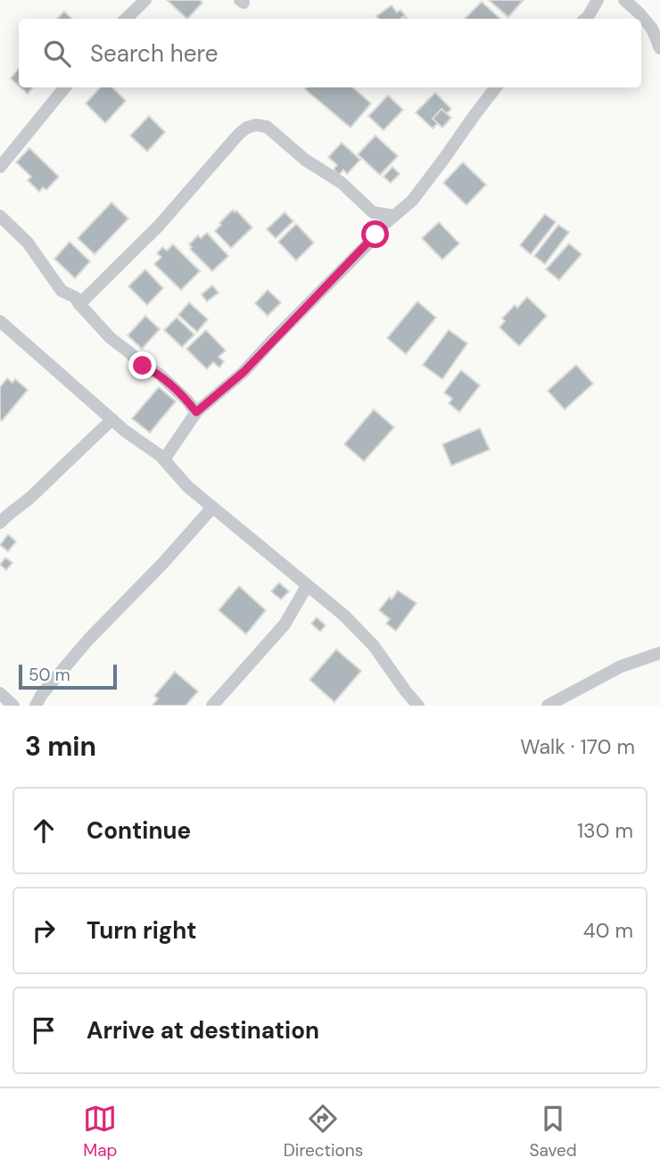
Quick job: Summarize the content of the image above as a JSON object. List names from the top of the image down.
{
  "scale_bar": "50 m",
  "page": {
    "search": "Search here",
    "scale": "50 m",
    "heading": ["3 min", "Walk · 170 m"],
    "list": [
      ["Continue", "130 m"],
      ["Turn right", "40 m"],
      "Arrive at destination"
    ],
    "nav": ["Map", "Directions", "Saved"]
  }
}
